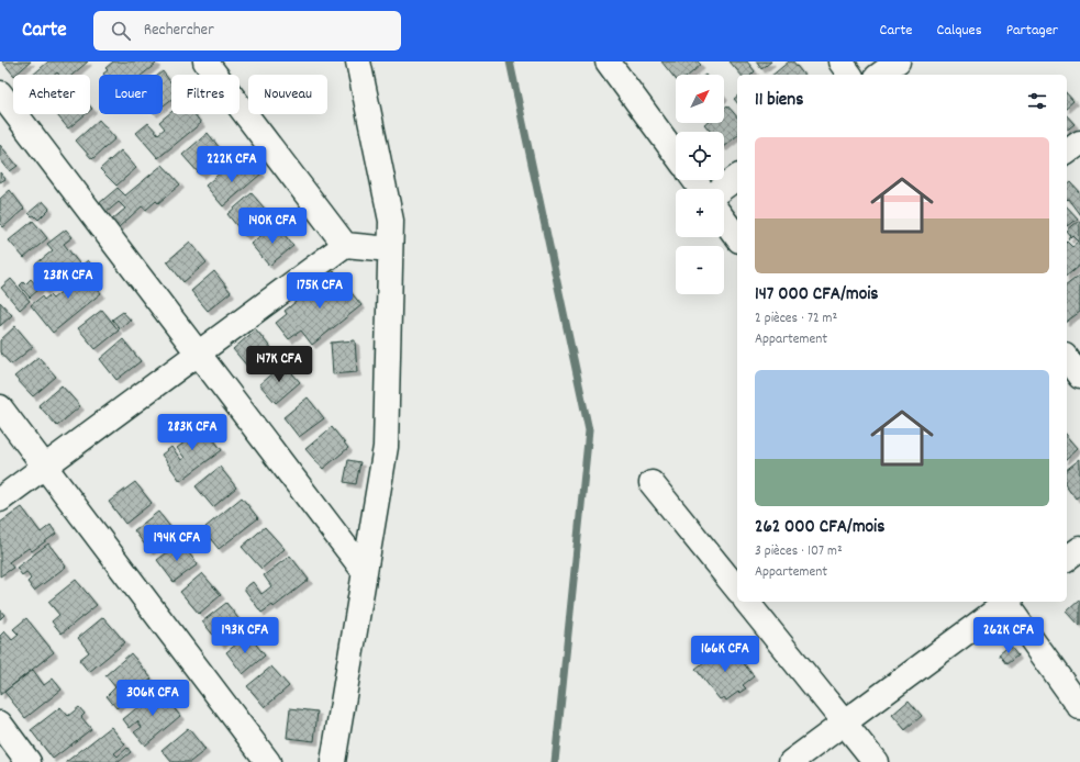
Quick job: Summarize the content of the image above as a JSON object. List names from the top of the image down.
{
  "north": "top right",
  "page": {
    "header": "Carte",
    "search": "Rechercher",
    "nav": ["Carte", "Calques", "Partager"],
    "map_buttons": ["+", "−"],
    "chip": [
      "Acheter",
      "Louer",
      "Filtres",
      "Nouveau"
    ],
    "heading": "11 biens",
    "list": [
      {
        "name": "147 000 CFA/mois",
        "note": "2 pièces · 72 m² · Appartement"
      },
      {
        "name": "262 000 CFA/mois",
        "note": "3 pièces · 107 m² · Appartement"
      }
    ],
    "price": [
      "222K CFA",
      "140K CFA",
      "238K CFA",
      "175K CFA",
      "147K CFA",
      "283K CFA",
      "194K CFA",
      "193K CFA",
      "262K CFA",
      "166K CFA",
      "306K CFA"
    ]
  }
}
